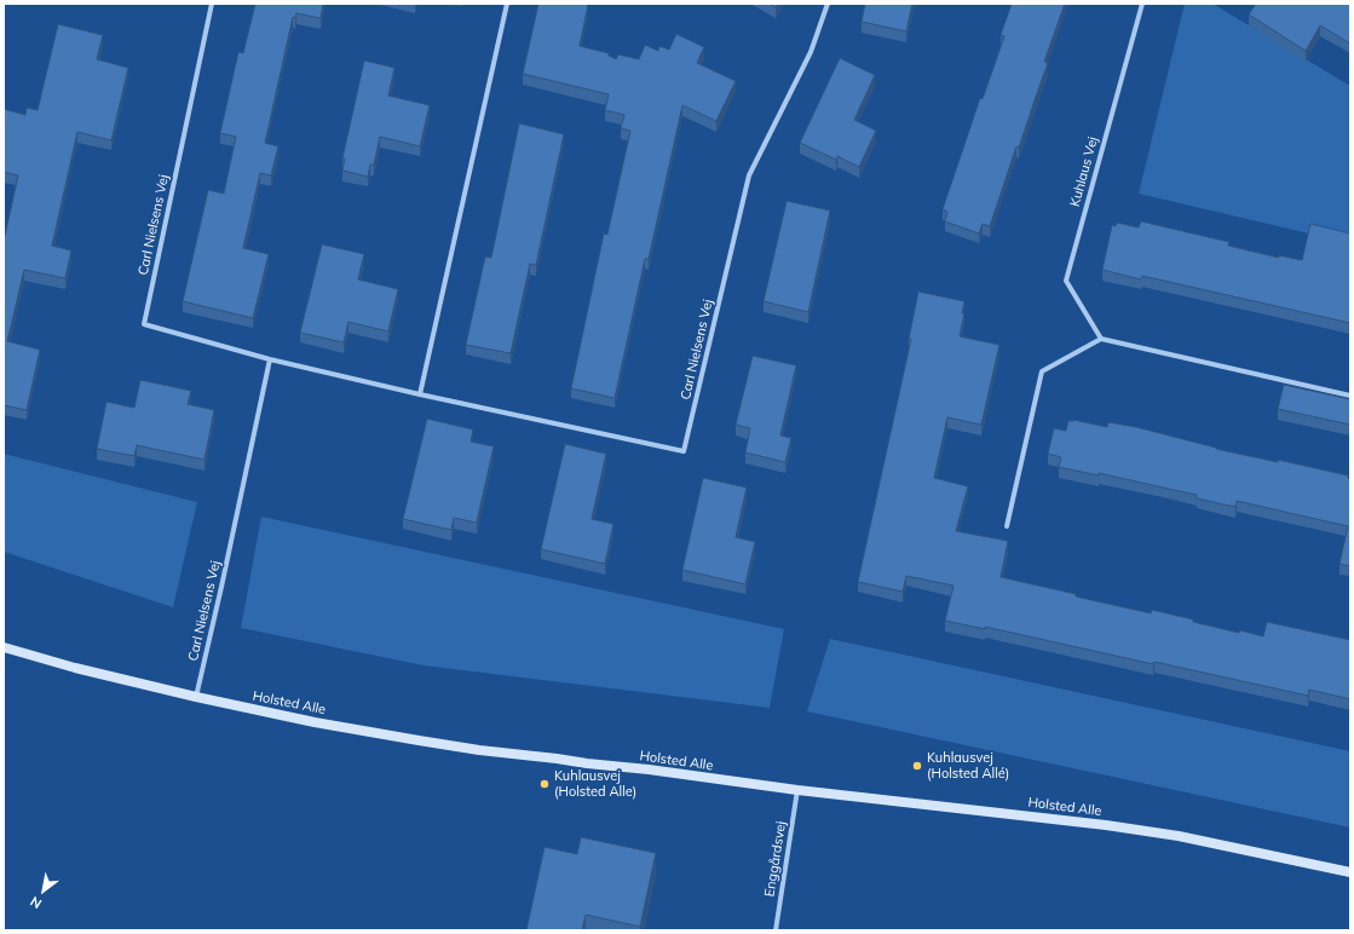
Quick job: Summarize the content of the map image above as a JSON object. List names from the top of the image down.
{
  "streets": {
    "street": [
      "Kuhlaus Vej",
      "Carl Nielsens Vej",
      "Holsted Alle",
      "Enggårdsvej"
    ]
  },
  "crossings": [
    ["Carl Nielsens Vej", "Holsted Alle"],
    ["Holsted Alle", "Enggårdsvej"]
  ],
  "places": ["Kuhlausvej (Holsted Allé)", "Kuhlausvej (Holsted Alle)"],
  "north": "bottom left"
}
